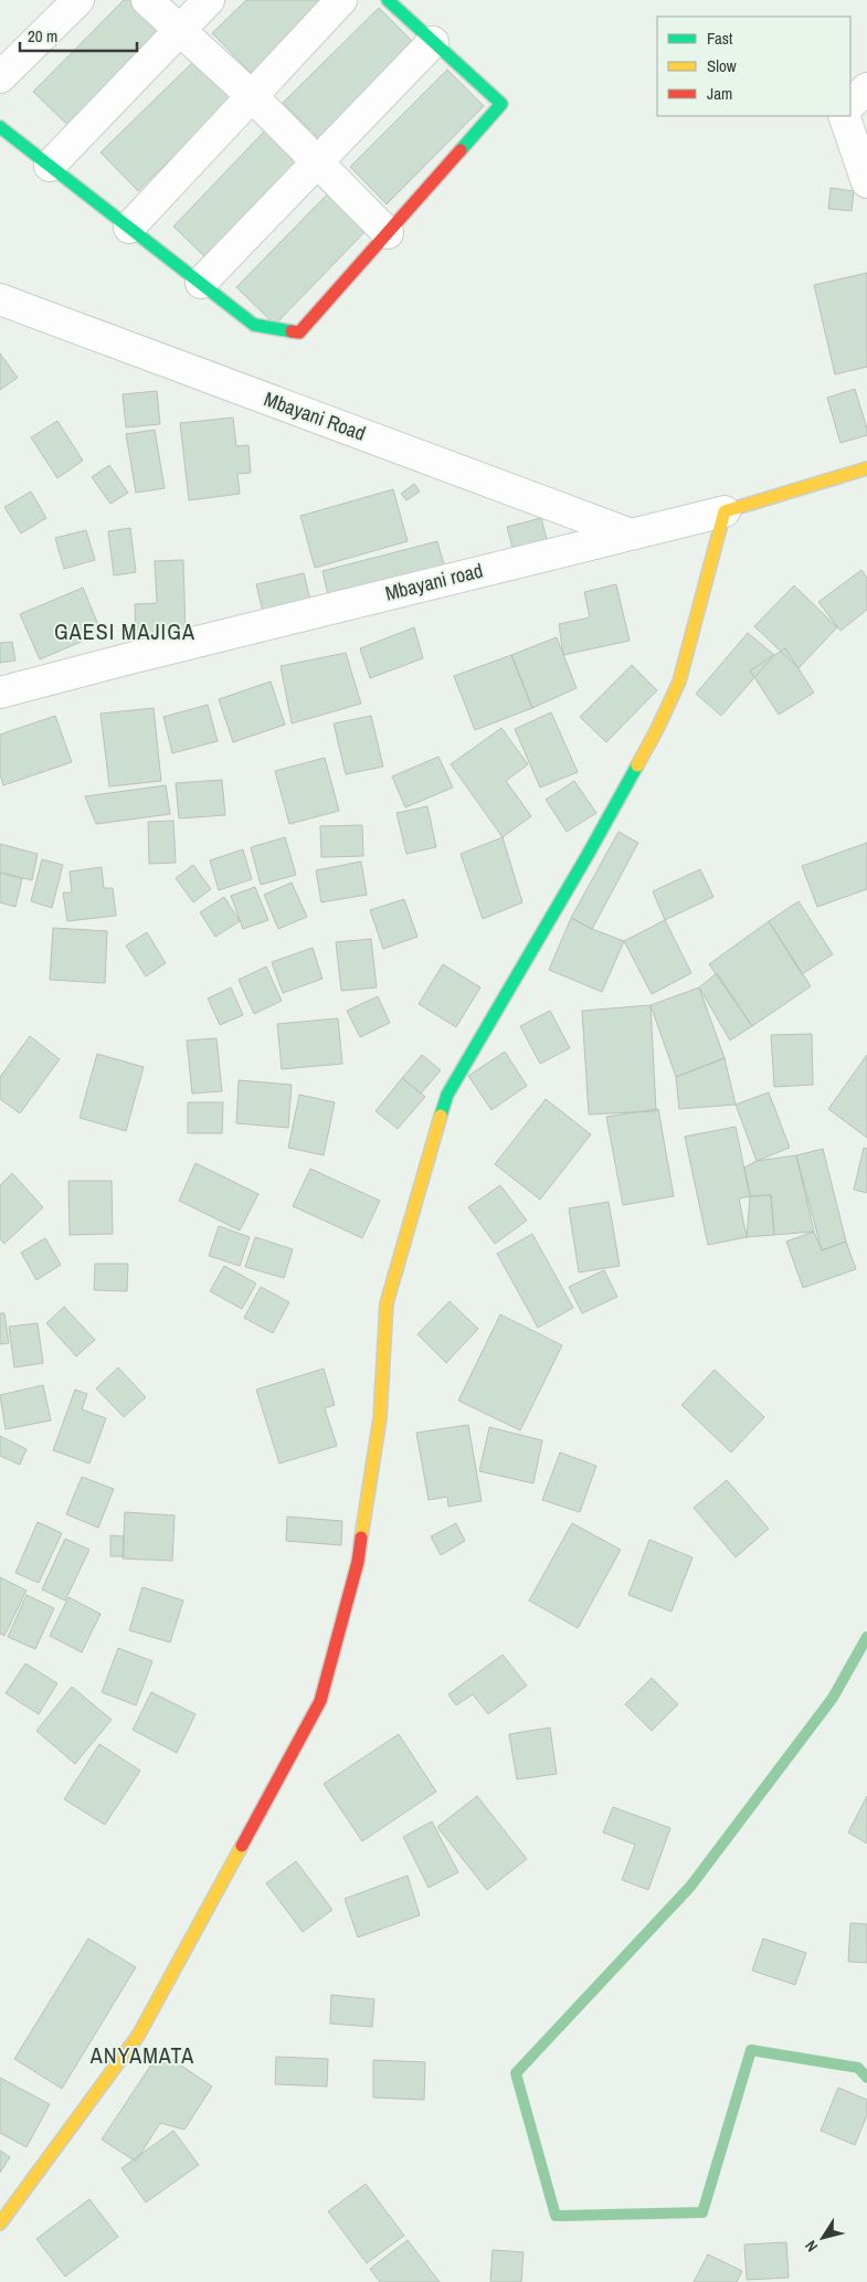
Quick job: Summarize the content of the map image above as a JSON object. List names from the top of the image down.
{
  "streets": {
    "street": ["Mbayani Road", "Mbayani road"]
  },
  "crossings": [
    ["Mbayani Road", "Mbayani road"]
  ],
  "districts": ["GAESI MAJIGA", "ANYAMATA"],
  "legend": ["Fast", "Slow", "Jam"],
  "scale_bar": "20 m",
  "north": "bottom left"
}
